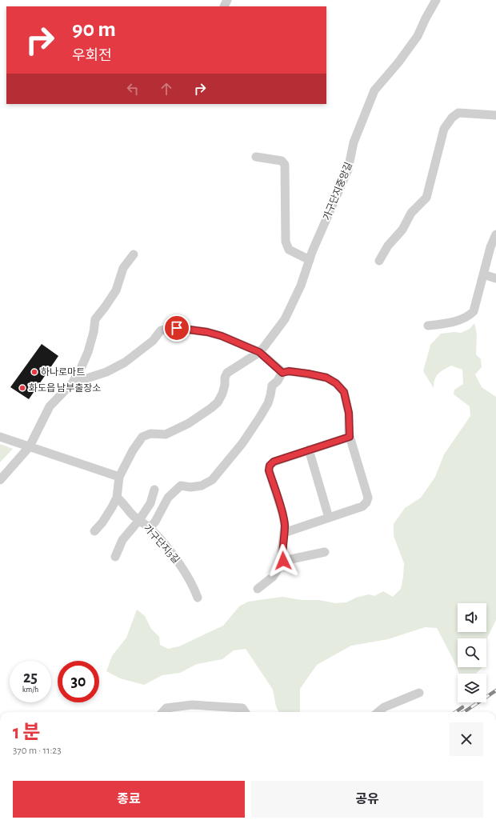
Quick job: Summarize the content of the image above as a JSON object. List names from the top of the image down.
{
  "streets": {
    "street": ["가구단지중앙길", "가구단지3길"]
  },
  "places": ["하나로마트", "화도읍 남부출장소"],
  "page": {
    "turn": ["90 m", "우회전"],
    "speed": "25 km/h",
    "limit": "30",
    "heading": ["1 분", "370 m · 11:23"],
    "buttons": ["종료", "공유"]
  }
}
